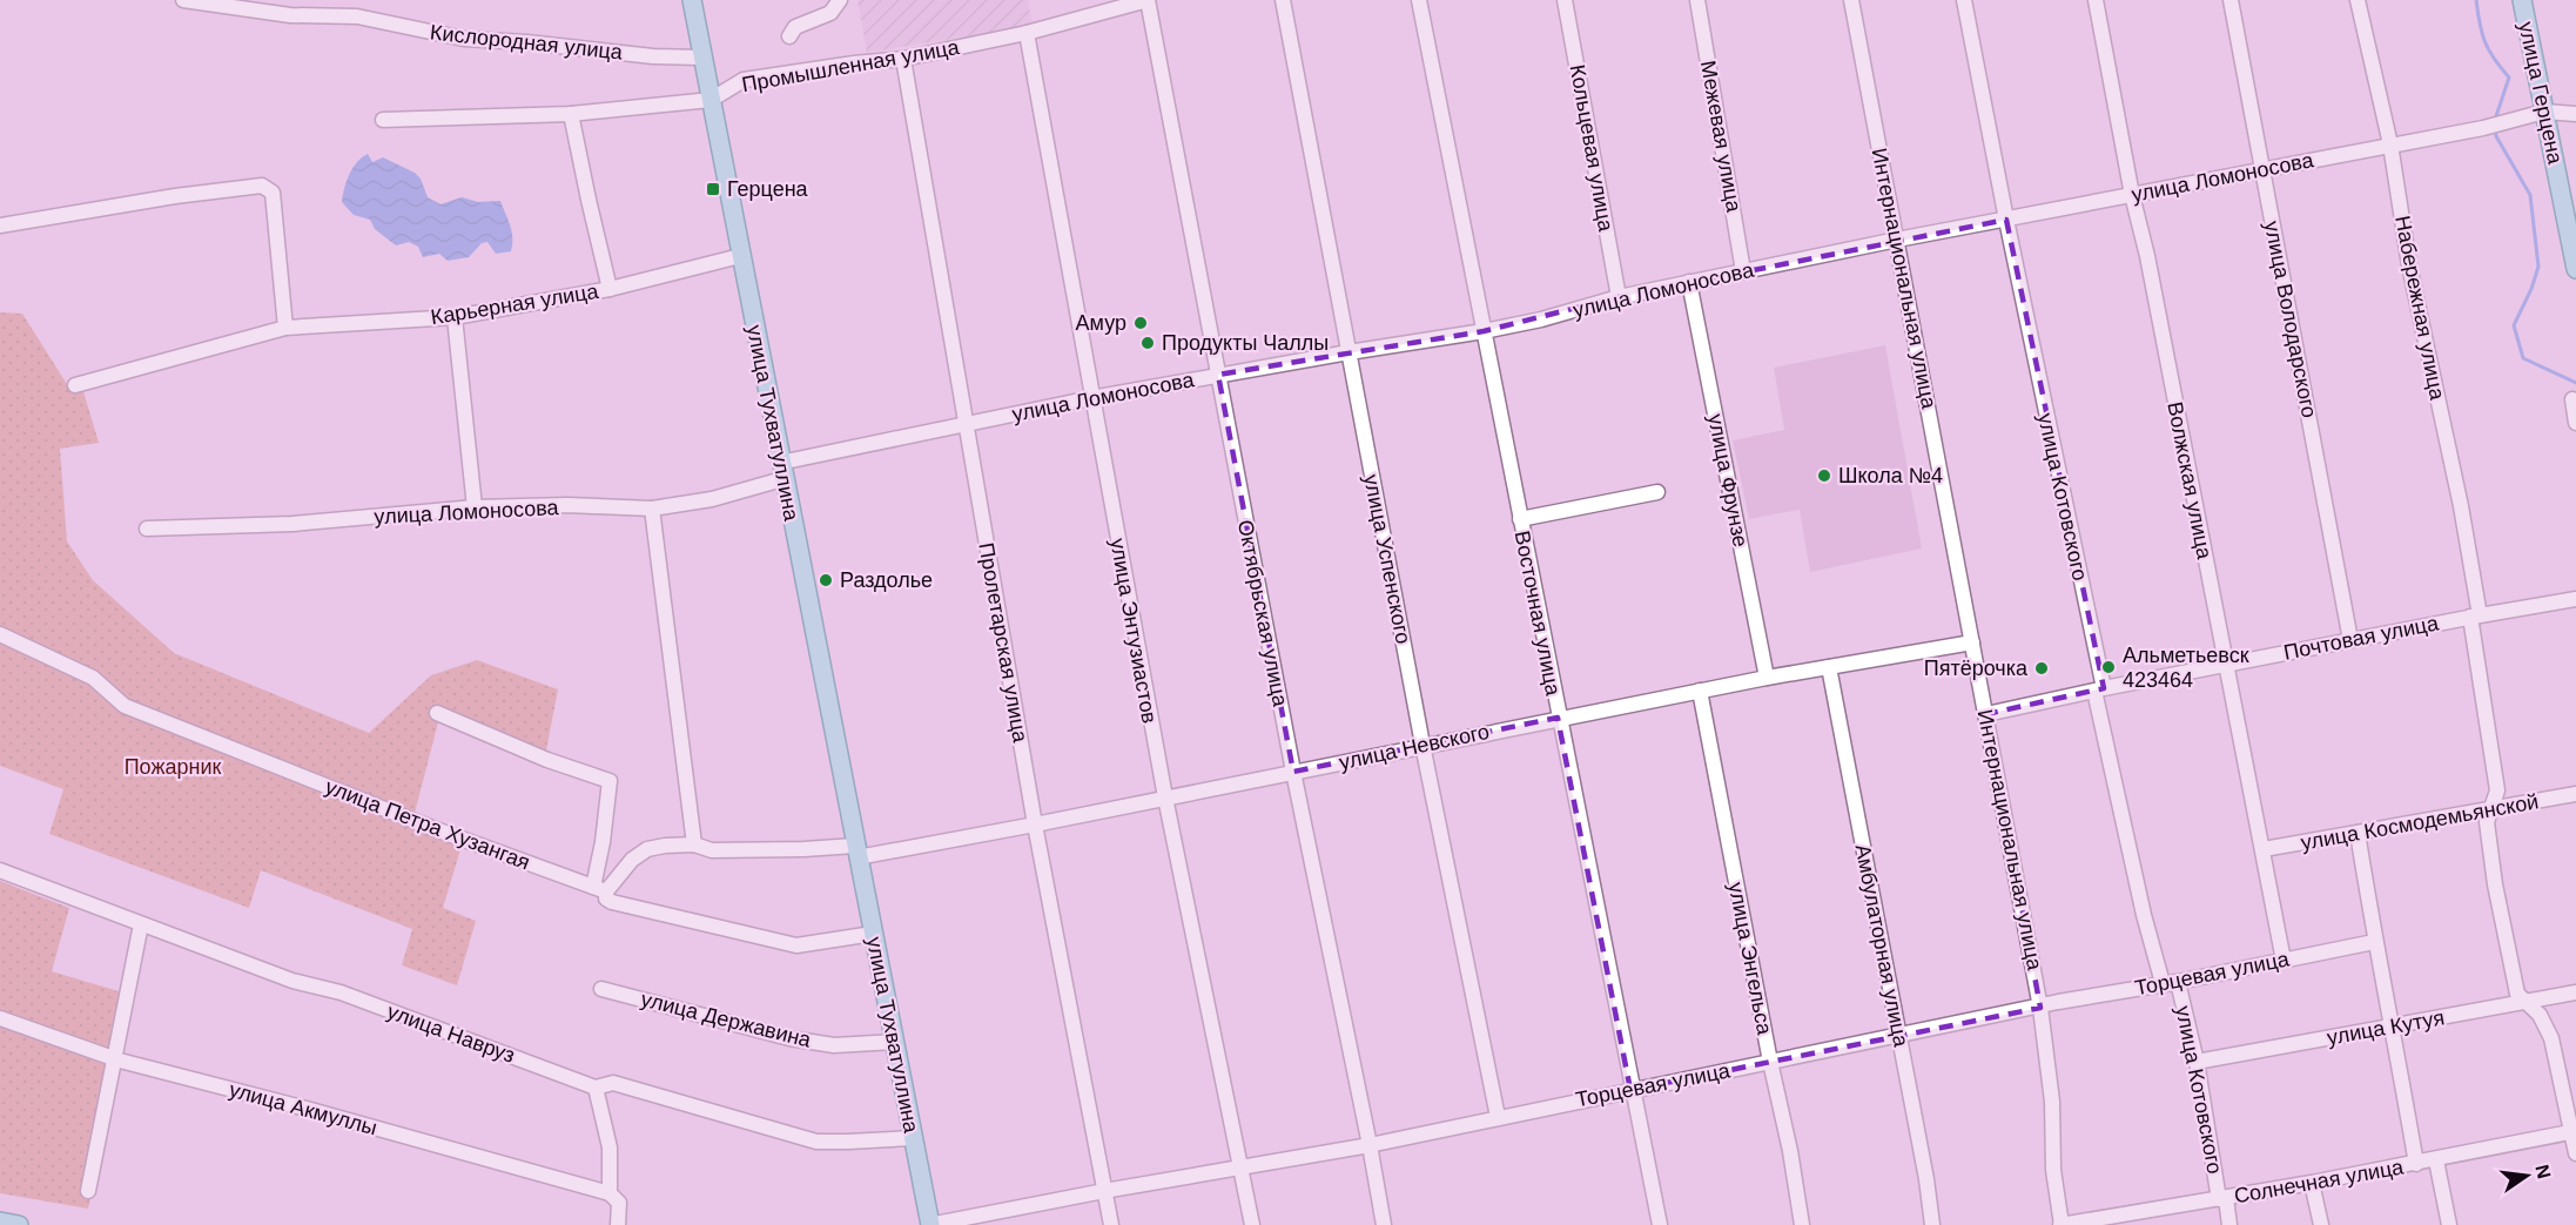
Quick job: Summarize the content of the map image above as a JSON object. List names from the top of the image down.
{
  "streets": {
    "main road": ["улица Герцена", "улица Тухватуллина"],
    "street": [
      "Кислородная улица",
      "Промышленная улица",
      "Межевая улица",
      "Кольцевая улица",
      "улица Ломоносова",
      "Интернациональная улица",
      "Карьерная улица",
      "Набережная улица",
      "улица Володарского",
      "улица Фрунзе",
      "Волжская улица",
      "улица Котовского",
      "улица Успенского",
      "Октябрьская улица",
      "Восточная улица",
      "улица Энтузиастов",
      "Почтовая улица",
      "Пролетарская улица",
      "улица Невского",
      "улица Космодемьянской",
      "улица Петра Хузангая",
      "Амбулаторная улица",
      "улица Энгельса",
      "Торцевая улица",
      "улица Державина",
      "улица Кутуя",
      "улица Навруз",
      "улица Акмуллы",
      "Солнечная улица"
    ]
  },
  "crossings": [
    ["Кислородная улица", "улица Тухватуллина"],
    ["Промышленная улица", "улица Тухватуллина"],
    ["Промышленная улица", "Октябрьская улица"],
    ["Промышленная улица", "улица Энтузиастов"],
    ["Промышленная улица", "Пролетарская улица"],
    ["улица Герцена", "улица Ломоносова"],
    ["Межевая улица", "улица Ломоносова"],
    ["Кольцевая улица", "улица Ломоносова"],
    ["улица Ломоносова", "Интернациональная улица"],
    ["улица Ломоносова", "Набережная улица"],
    ["улица Ломоносова", "улица Володарского"],
    ["улица Ломоносова", "улица Тухватуллина"],
    ["улица Ломоносова", "улица Фрунзе"],
    ["улица Ломоносова", "Волжская улица"],
    ["улица Ломоносова", "улица Котовского"],
    ["улица Ломоносова", "улица Успенского"],
    ["улица Ломоносова", "Октябрьская улица"],
    ["улица Ломоносова", "Восточная улица"],
    ["улица Ломоносова", "улица Энтузиастов"],
    ["улица Ломоносова", "Пролетарская улица"],
    ["Интернациональная улица", "Почтовая улица"],
    ["Интернациональная улица", "улица Невского"],
    ["Интернациональная улица", "Торцевая улица"],
    ["Интернациональная улица", "Солнечная улица"],
    ["Карьерная улица", "улица Тухватуллина"],
    ["Набережная улица", "Почтовая улица"],
    ["Набережная улица", "улица Космодемьянской"],
    ["Набережная улица", "улица Кутуя"],
    ["Набережная улица", "Солнечная улица"],
    ["улица Володарского", "Почтовая улица"],
    ["улица Тухватуллина", "улица Невского"],
    ["улица Тухватуллина", "улица Петра Хузангая"],
    ["улица Тухватуллина", "Торцевая улица"],
    ["улица Тухватуллина", "улица Державина"],
    ["улица Тухватуллина", "улица Навруз"],
    ["улица Фрунзе", "улица Невского"],
    ["Волжская улица", "Почтовая улица"],
    ["Волжская улица", "улица Космодемьянской"],
    ["Волжская улица", "Торцевая улица"],
    ["улица Котовского", "Почтовая улица"],
    ["улица Котовского", "Торцевая улица"],
    ["улица Котовского", "улица Кутуя"],
    ["улица Котовского", "Солнечная улица"],
    ["улица Успенского", "улица Невского"],
    ["улица Успенского", "Торцевая улица"],
    ["Октябрьская улица", "улица Невского"],
    ["Октябрьская улица", "Торцевая улица"],
    ["Восточная улица", "улица Невского"],
    ["Восточная улица", "Торцевая улица"],
    ["улица Энтузиастов", "улица Невского"],
    ["улица Энтузиастов", "Торцевая улица"],
    ["Пролетарская улица", "улица Невского"],
    ["Пролетарская улица", "Торцевая улица"],
    ["улица Невского", "Амбулаторная улица"],
    ["улица Невского", "улица Энгельса"],
    ["Амбулаторная улица", "Торцевая улица"],
    ["улица Энгельса", "Торцевая улица"]
  ],
  "parks": ["Пожарник"],
  "places": {
    "transit": ["Герцена"],
    "other": [
      "Амур",
      "Продукты Чаллы",
      "Школа №4",
      "Раздолье",
      "Альметьевск 423464",
      "Пятёрочка"
    ]
  },
  "north": "right"
}
